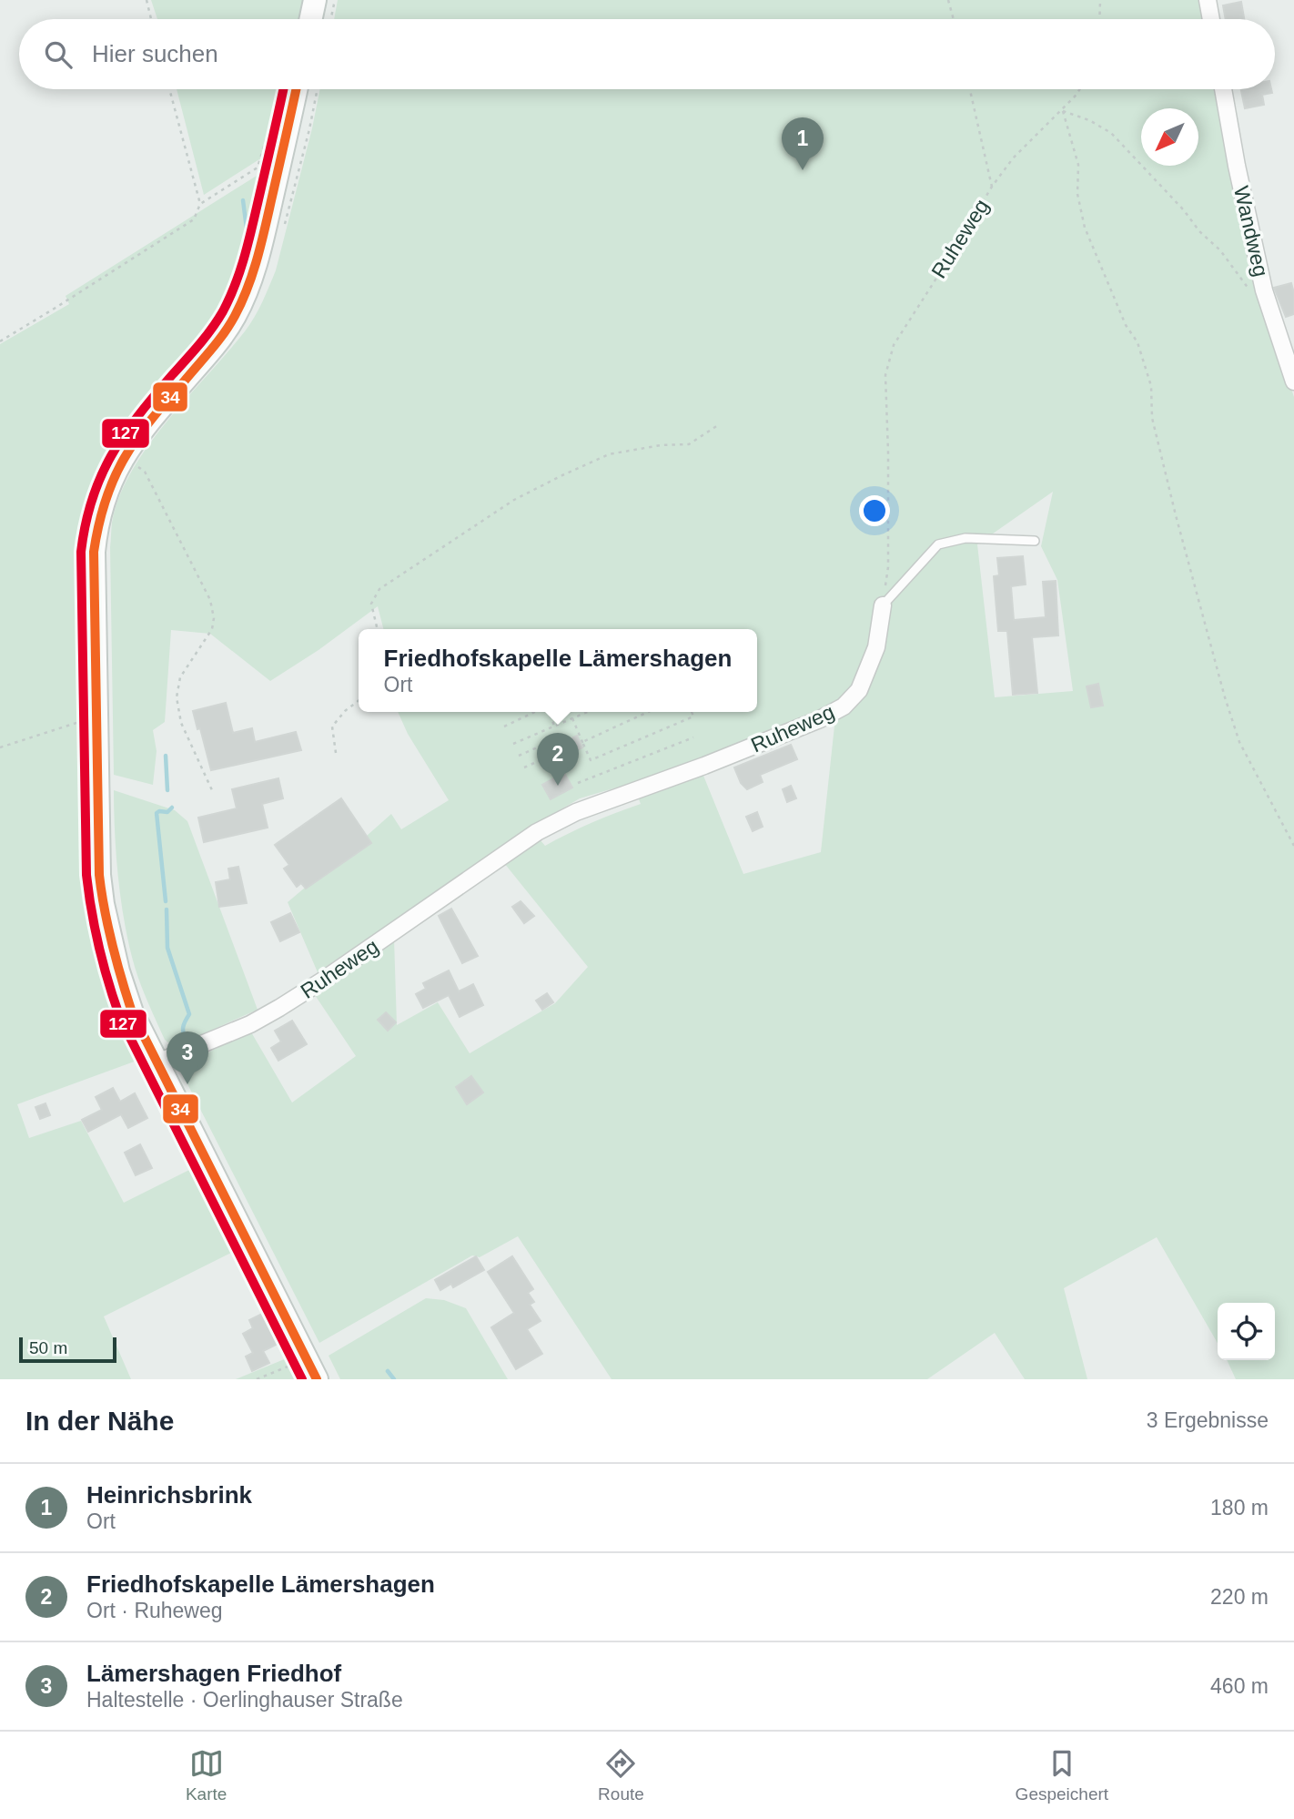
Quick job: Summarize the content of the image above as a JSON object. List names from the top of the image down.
{
  "streets": {
    "street": ["Wandweg", "Ruheweg"]
  },
  "lines": ["transit line 34", "transit line 127"],
  "scale_bar": "50 m",
  "north": "bottom left",
  "page": {
    "search": "Hier suchen",
    "pins": ["1", "2", "3"],
    "popup": ["Friedhofskapelle Lämershagen", "Ort"],
    "scale": "50 m",
    "heading": ["In der Nähe", "3 Ergebnisse"],
    "list": [
      {
        "mark": "1",
        "name": "Heinrichsbrink",
        "note": "Ort",
        "value": "180 m"
      },
      {
        "mark": "2",
        "name": "Friedhofskapelle Lämershagen",
        "note": "Ort · Ruheweg",
        "value": "220 m"
      },
      {
        "mark": "3",
        "name": "Lämershagen Friedhof",
        "note": "Haltestelle · Oerlinghauser Straße",
        "value": "460 m"
      }
    ],
    "nav": ["Karte", "Route", "Gespeichert"]
  }
}
